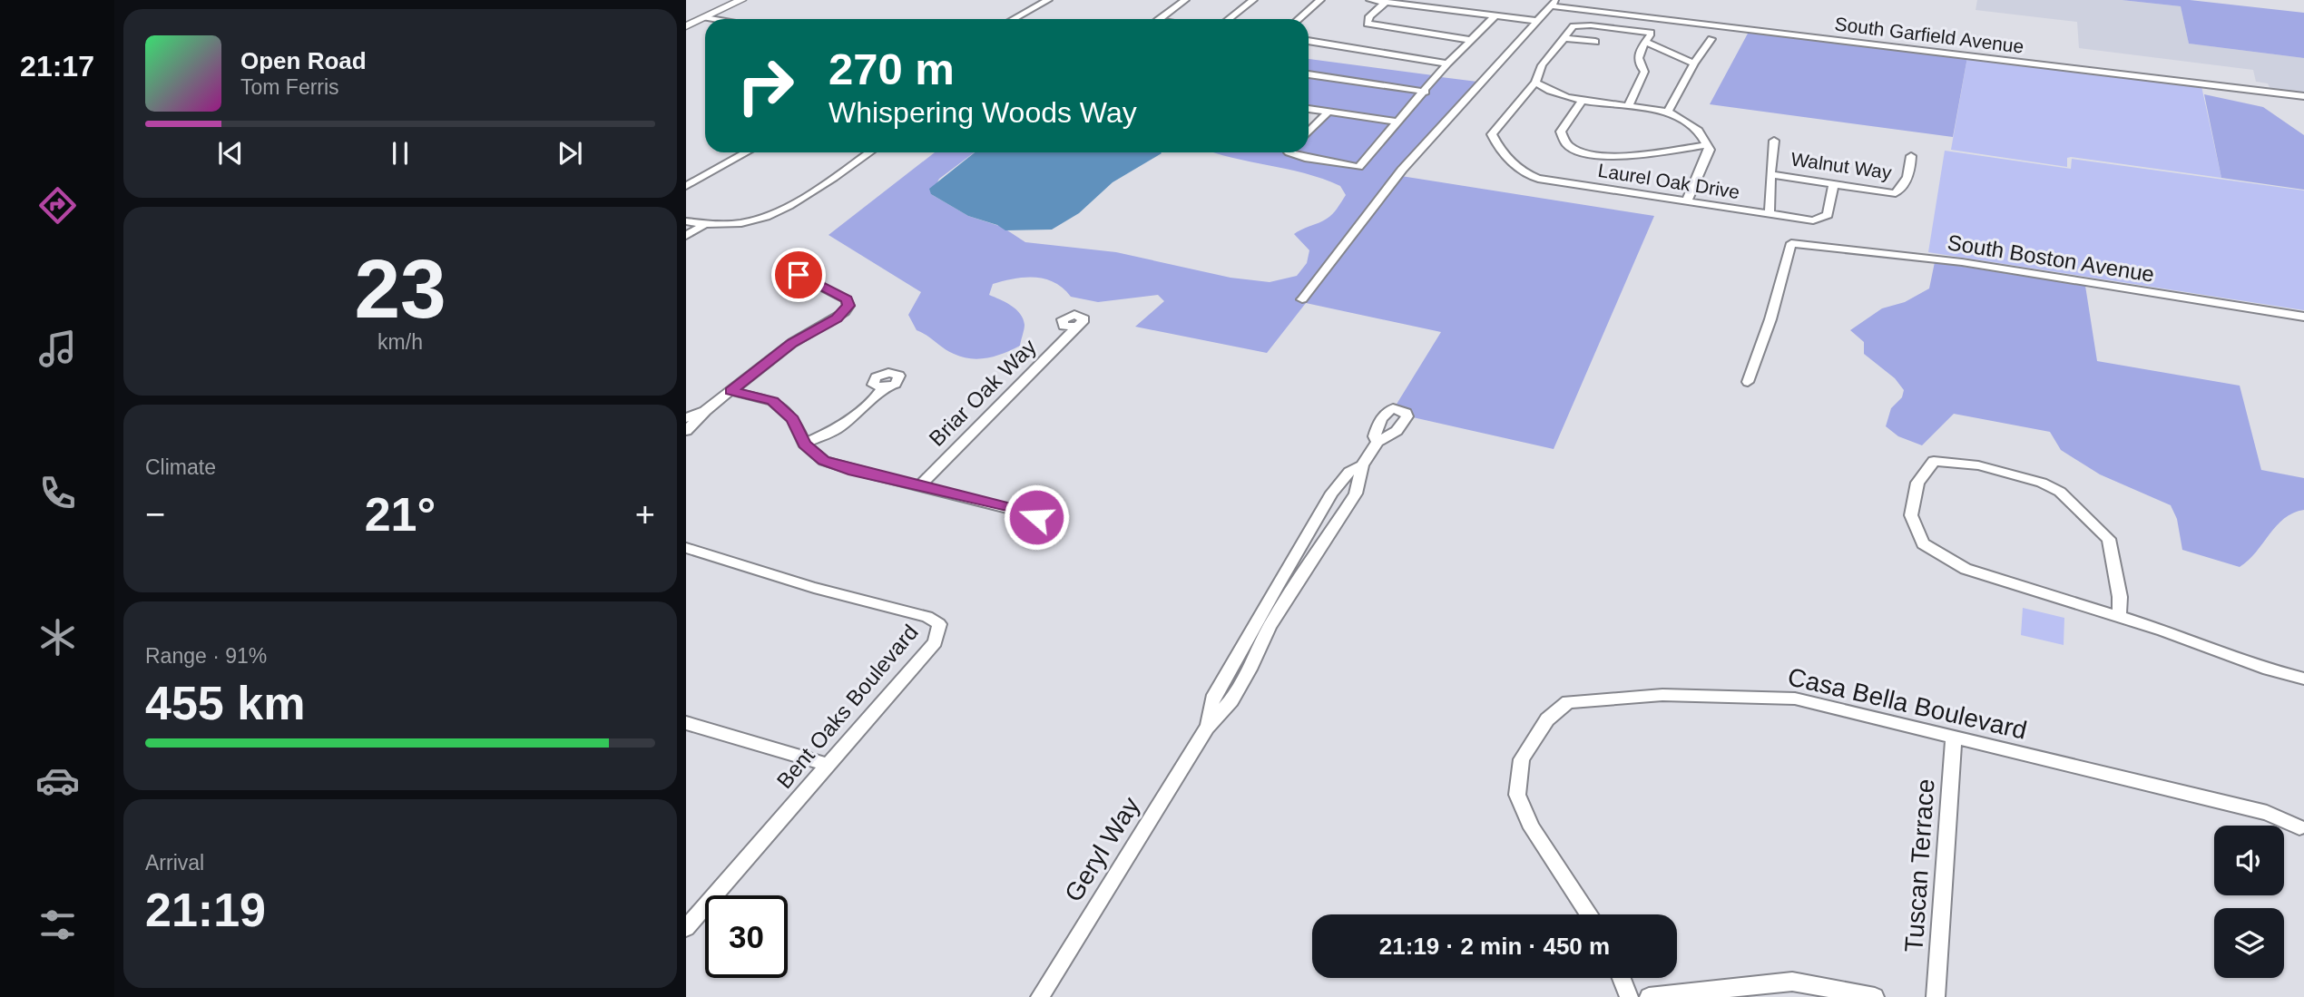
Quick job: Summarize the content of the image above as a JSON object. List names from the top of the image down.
{
  "streets": {
    "street": [
      "South Garfield Avenue",
      "Walnut Way",
      "Laurel Oak Drive",
      "South Boston Avenue",
      "Briar Oak Way",
      "Casa Bella Boulevard",
      "Bent Oaks Boulevard",
      "Geryl Way",
      "Tuscan Terrace"
    ]
  },
  "crossings": [
    ["Walnut Way", "Laurel Oak Drive"],
    ["Casa Bella Boulevard", "Tuscan Terrace"]
  ],
  "page": {
    "tabs": "21:17",
    "turn": ["270 m", "Whispering Woods Way"],
    "song": ["Open Road", "Tom Ferris"],
    "tile": [
      ["23", "km/h"],
      "Climate",
      ["Range · 91%", "455 km"],
      ["Arrival", "21:19"]
    ],
    "heat": ["−", "21°", "+"],
    "limit": "30",
    "trip": "21:19 · 2 min · 450 m"
  }
}
